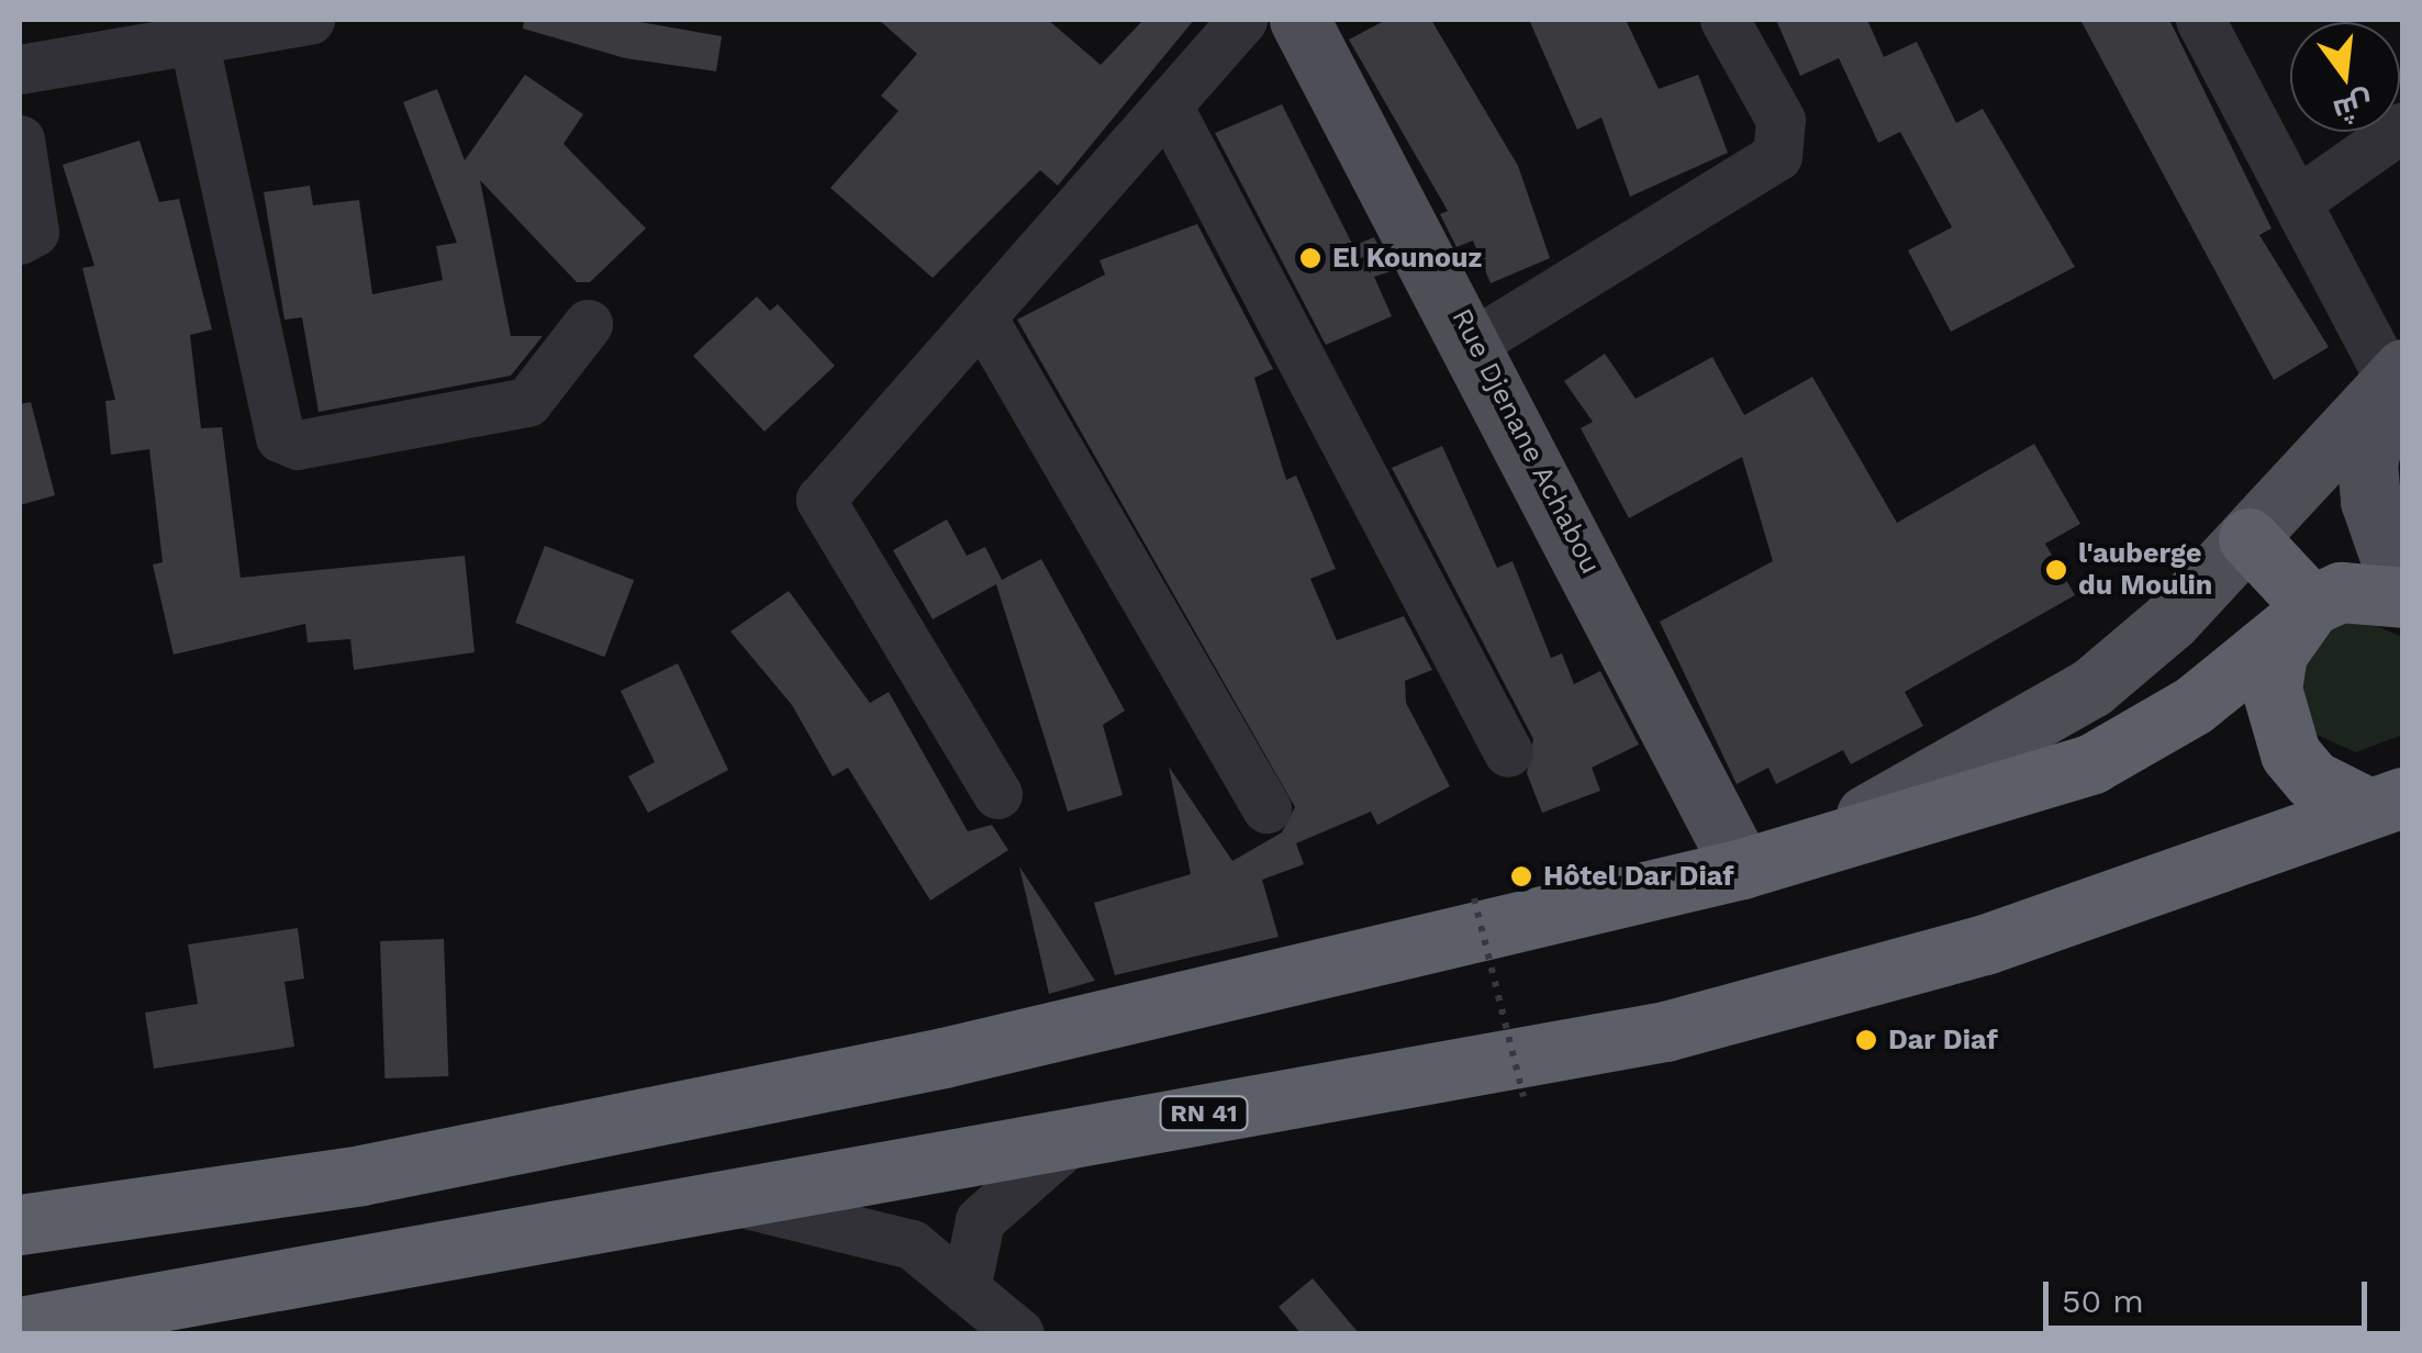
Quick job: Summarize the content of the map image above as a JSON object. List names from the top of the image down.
{
  "streets": {
    "highway": ["RN 41"],
    "main road": ["Rue Djenane Achabou"]
  },
  "places": [
    "El Kounouz",
    "l'auberge du Moulin",
    "Hôtel Dar Diaf",
    "Dar Diaf"
  ],
  "scale_bar": "50 m",
  "north": "bottom"
}
